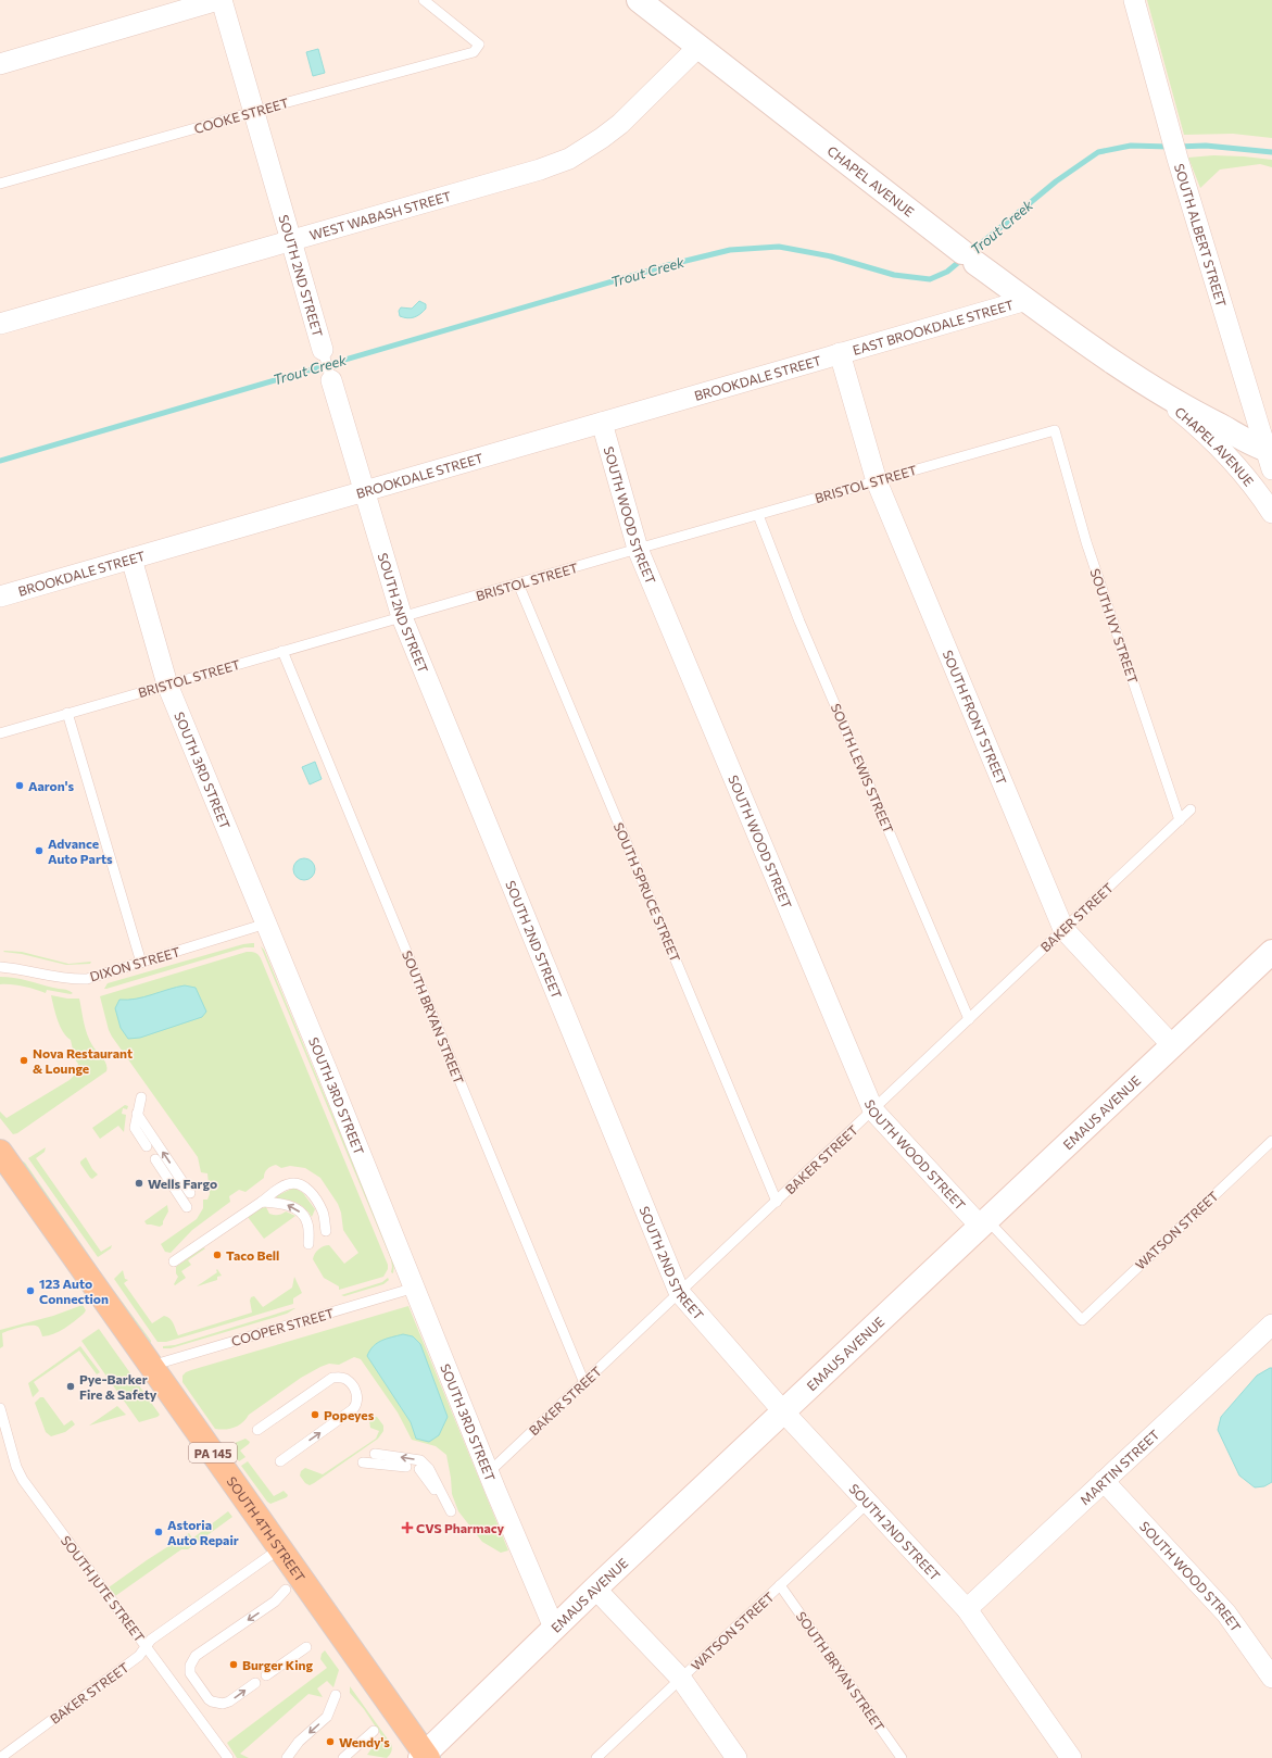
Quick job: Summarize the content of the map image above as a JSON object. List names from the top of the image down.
{
  "streets": {
    "main road": [
      "CHAPEL AVENUE",
      "EMAUS AVENUE",
      "PA 145",
      "SOUTH 4TH STREET"
    ],
    "street": [
      "WEST WABASH STREET",
      "SOUTH ALBERT STREET",
      "SOUTH 2ND STREET",
      "EAST BROOKDALE STREET",
      "BROOKDALE STREET",
      "SOUTH WOOD STREET",
      "SOUTH FRONT STREET",
      "SOUTH 3RD STREET",
      "MARTIN STREET"
    ],
    "lane": [
      "COOKE STREET",
      "BRISTOL STREET",
      "SOUTH IVY STREET",
      "SOUTH LEWIS STREET",
      "SOUTH SPRUCE STREET",
      "BAKER STREET",
      "DIXON STREET",
      "SOUTH BRYAN STREET",
      "WATSON STREET",
      "COOPER STREET",
      "SOUTH JUTE STREET"
    ]
  },
  "crossings": [
    ["COOKE STREET", "SOUTH 2ND STREET"],
    ["CHAPEL AVENUE", "WEST WABASH STREET"],
    ["CHAPEL AVENUE", "SOUTH ALBERT STREET"],
    ["CHAPEL AVENUE", "EAST BROOKDALE STREET"],
    ["WEST WABASH STREET", "SOUTH 2ND STREET"],
    ["SOUTH 2ND STREET", "BROOKDALE STREET"],
    ["SOUTH 2ND STREET", "BRISTOL STREET"],
    ["SOUTH 2ND STREET", "BAKER STREET"],
    ["SOUTH 2ND STREET", "EMAUS AVENUE"],
    ["SOUTH 2ND STREET", "WATSON STREET"],
    ["SOUTH 2ND STREET", "MARTIN STREET"],
    ["EAST BROOKDALE STREET", "BROOKDALE STREET"],
    ["EAST BROOKDALE STREET", "SOUTH FRONT STREET"],
    ["BROOKDALE STREET", "SOUTH WOOD STREET"],
    ["BROOKDALE STREET", "SOUTH FRONT STREET"],
    ["BROOKDALE STREET", "SOUTH 3RD STREET"],
    ["BRISTOL STREET", "SOUTH WOOD STREET"],
    ["BRISTOL STREET", "SOUTH IVY STREET"],
    ["BRISTOL STREET", "SOUTH FRONT STREET"],
    ["BRISTOL STREET", "SOUTH LEWIS STREET"],
    ["BRISTOL STREET", "SOUTH 3RD STREET"],
    ["BRISTOL STREET", "SOUTH SPRUCE STREET"],
    ["BRISTOL STREET", "SOUTH BRYAN STREET"],
    ["SOUTH WOOD STREET", "BAKER STREET"],
    ["SOUTH WOOD STREET", "EMAUS AVENUE"],
    ["SOUTH WOOD STREET", "WATSON STREET"],
    ["SOUTH WOOD STREET", "MARTIN STREET"],
    ["SOUTH IVY STREET", "BAKER STREET"],
    ["SOUTH FRONT STREET", "BAKER STREET"],
    ["SOUTH FRONT STREET", "EMAUS AVENUE"],
    ["SOUTH LEWIS STREET", "BAKER STREET"],
    ["SOUTH 3RD STREET", "BAKER STREET"],
    ["SOUTH 3RD STREET", "DIXON STREET"],
    ["SOUTH 3RD STREET", "EMAUS AVENUE"],
    ["SOUTH 3RD STREET", "COOPER STREET"],
    ["SOUTH SPRUCE STREET", "BAKER STREET"],
    ["BAKER STREET", "SOUTH BRYAN STREET"],
    ["BAKER STREET", "SOUTH 4TH STREET"],
    ["BAKER STREET", "SOUTH JUTE STREET"],
    ["SOUTH BRYAN STREET", "WATSON STREET"],
    ["EMAUS AVENUE", "SOUTH 4TH STREET"],
    ["COOPER STREET", "SOUTH 4TH STREET"]
  ],
  "water": ["Trout Creek"],
  "places": {
    "other": [
      "Aaron's",
      "Advance Auto Parts",
      "Nova Restaurant & Lounge",
      "Wells Fargo",
      "Taco Bell",
      "123 Auto Connection",
      "Pye-Barker Fire & Safety",
      "Popeyes",
      "Astoria Auto Repair",
      "Burger King",
      "Wendy's"
    ],
    "health": ["CVS Pharmacy"]
  }
}
